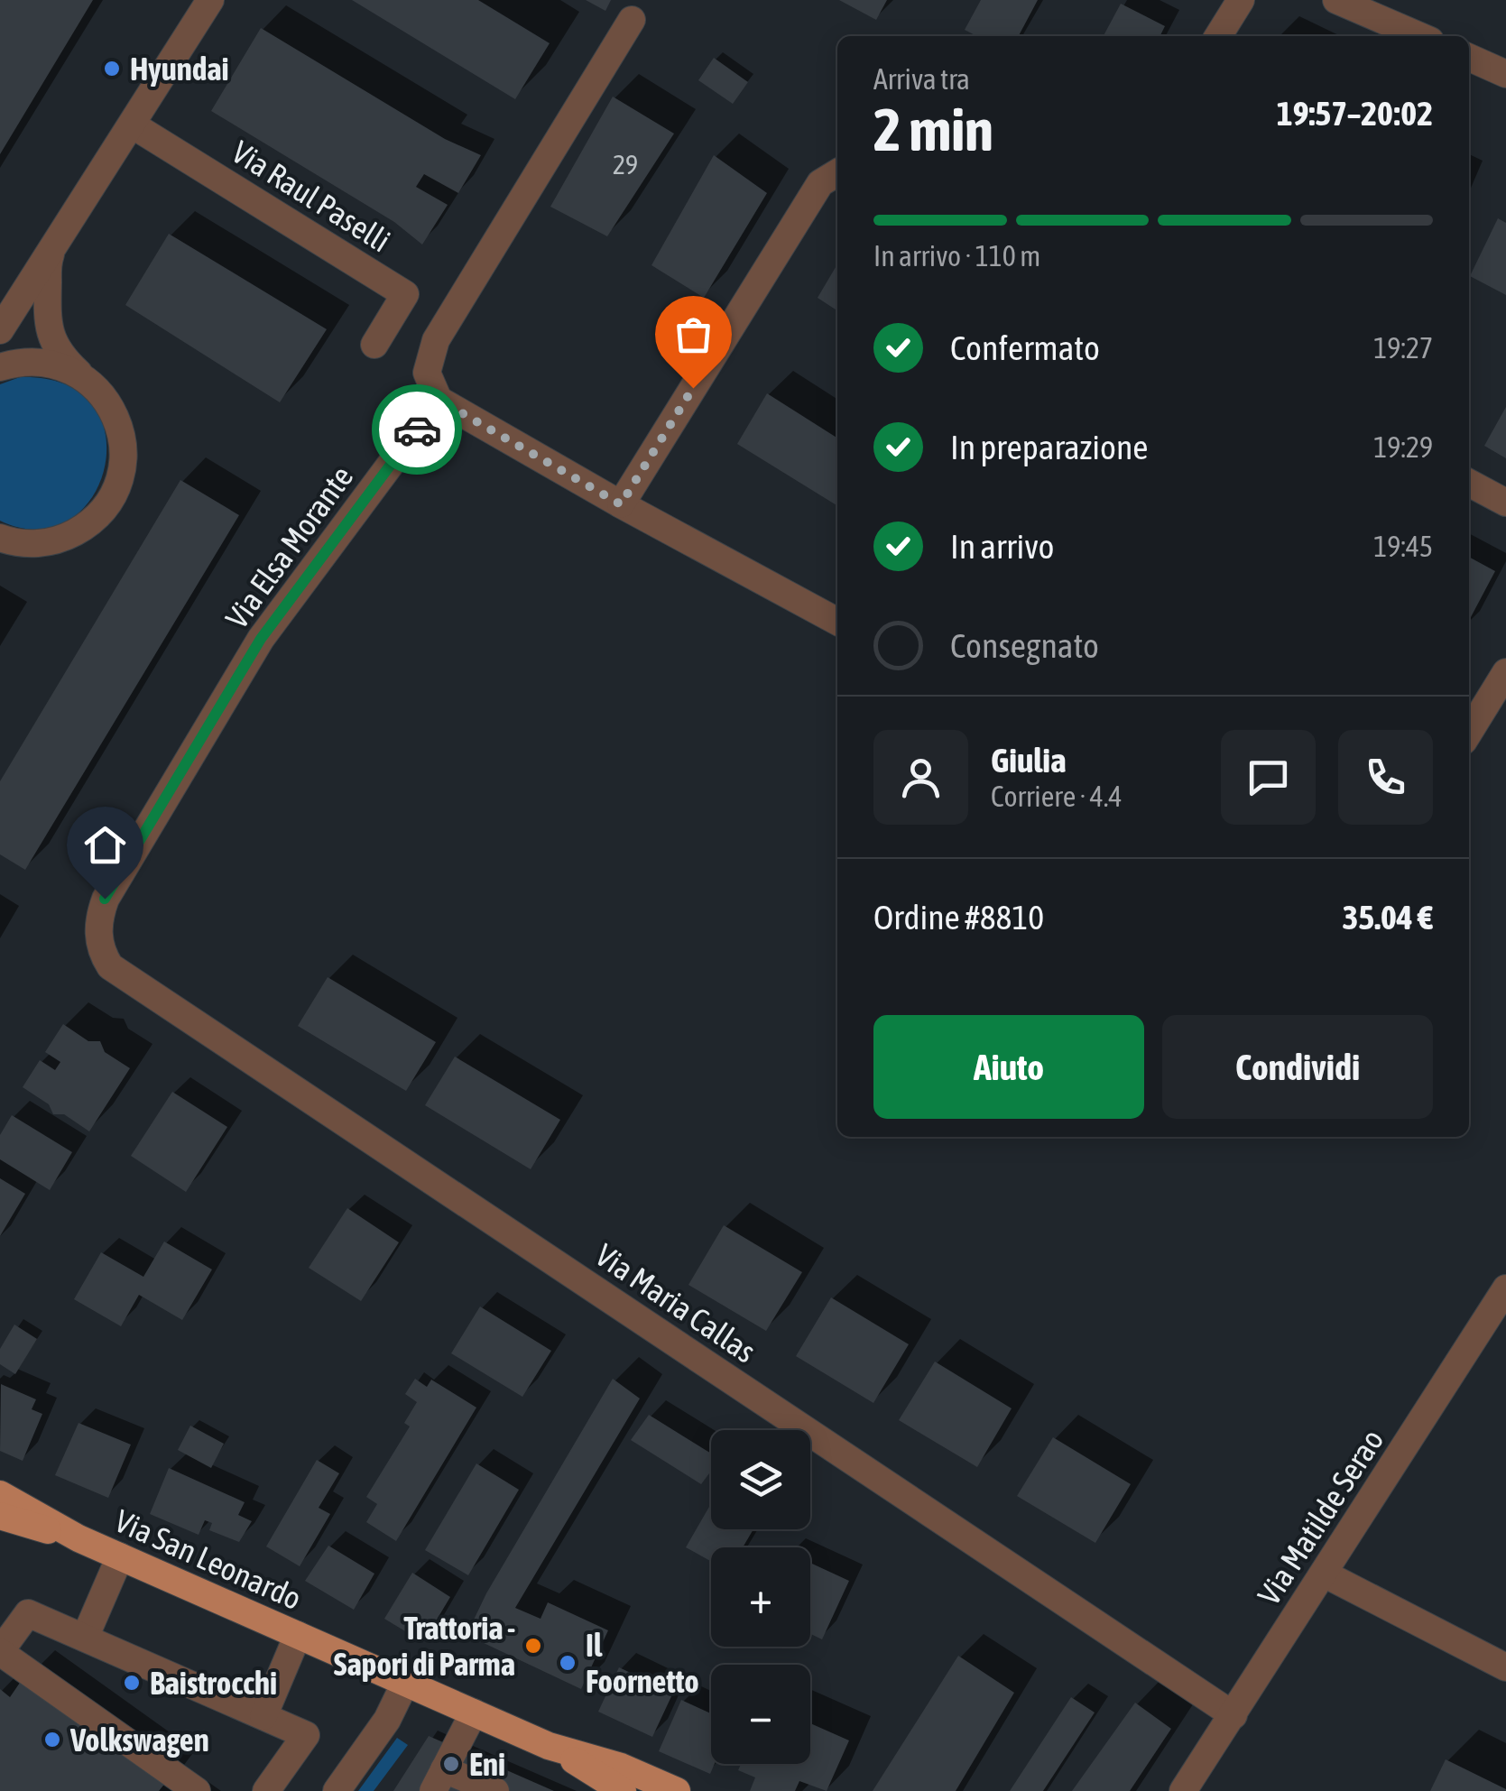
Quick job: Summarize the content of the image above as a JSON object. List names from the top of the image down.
{
  "streets": {
    "main road": ["Via San Leonardo"],
    "street": [
      "Via Raul Paselli",
      "Via Elsa Morante",
      "Via Maria Callas",
      "Via Matilde Serao"
    ]
  },
  "crossings": [
    ["Via Elsa Morante", "Via Maria Callas"],
    ["Via Maria Callas", "Via Matilde Serao"]
  ],
  "places": [
    "Hyundai",
    "Trattoria - Sapori di Parma",
    "Il Foornetto",
    "Baistrocchi",
    "Volkswagen",
    "Eni"
  ],
  "house_numbers": ["29"],
  "page": {
    "heading": ["2 min", "Arriva tra", "19:57–20:02"],
    "panel": [
      "Giulia",
      "Corriere · 4.4",
      "Ordine #8810",
      "35.04 €"
    ],
    "bar": "In arrivo · 110 m",
    "list": [
      ["Confermato", "19:27"],
      ["In preparazione", "19:29"],
      ["In arrivo", "19:45"],
      "Consegnato"
    ],
    "buttons": ["Aiuto", "Condividi"],
    "map_buttons": ["+", "−"]
  }
}
